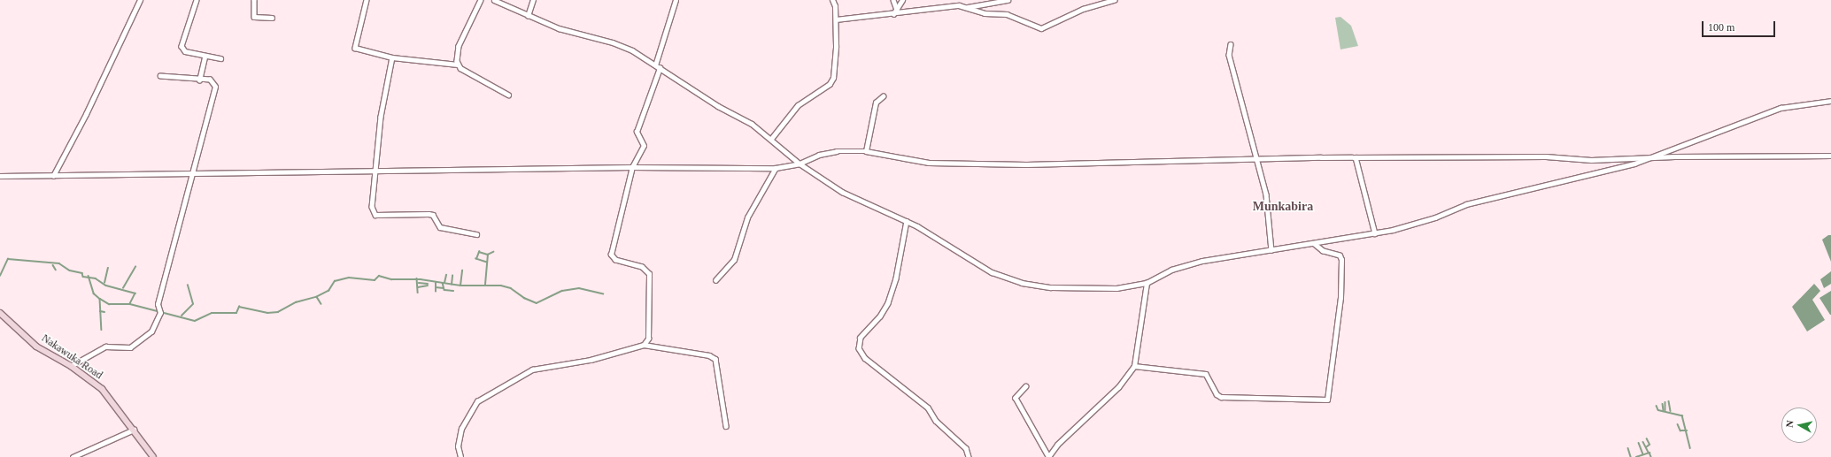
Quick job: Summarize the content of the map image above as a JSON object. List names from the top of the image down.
{
  "streets": {
    "main road": ["Nakawuka Road"]
  },
  "districts": ["Munkabira"],
  "scale_bar": "100 m",
  "north": "left"
}
